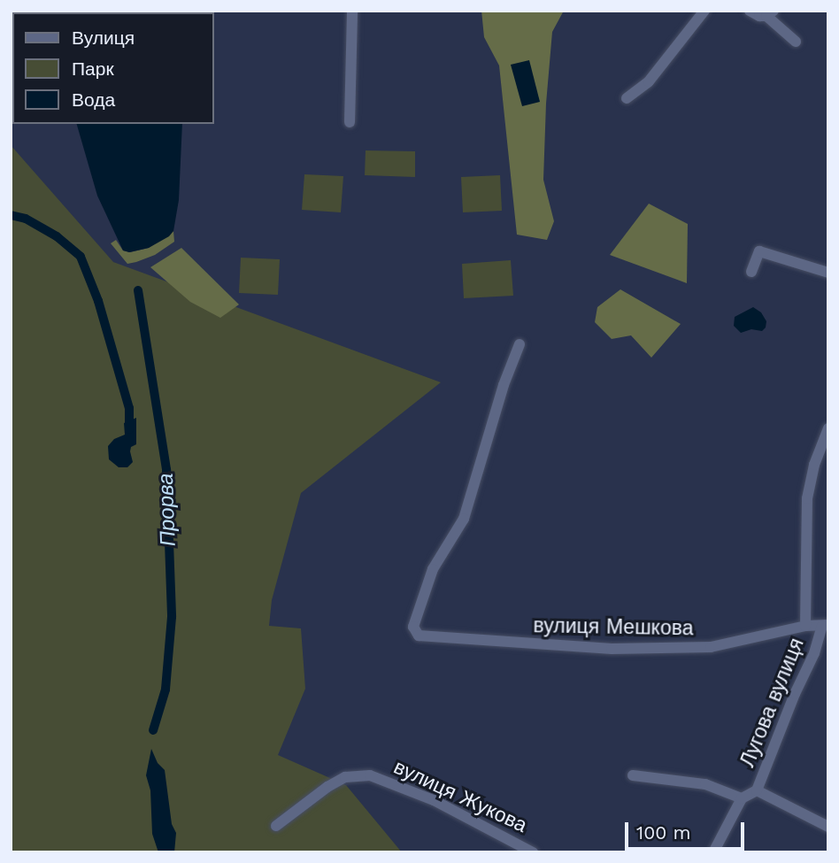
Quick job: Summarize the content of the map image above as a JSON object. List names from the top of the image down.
{
  "streets": {
    "street": ["вулиця Мешкова", "Лугова вулиця", "вулиця Жукова"]
  },
  "crossings": [
    ["вулиця Мешкова", "Лугова вулиця"]
  ],
  "water": ["Прорва"],
  "legend": ["Вулиця", "Парк", "Вода"],
  "scale_bar": "100 m"
}
